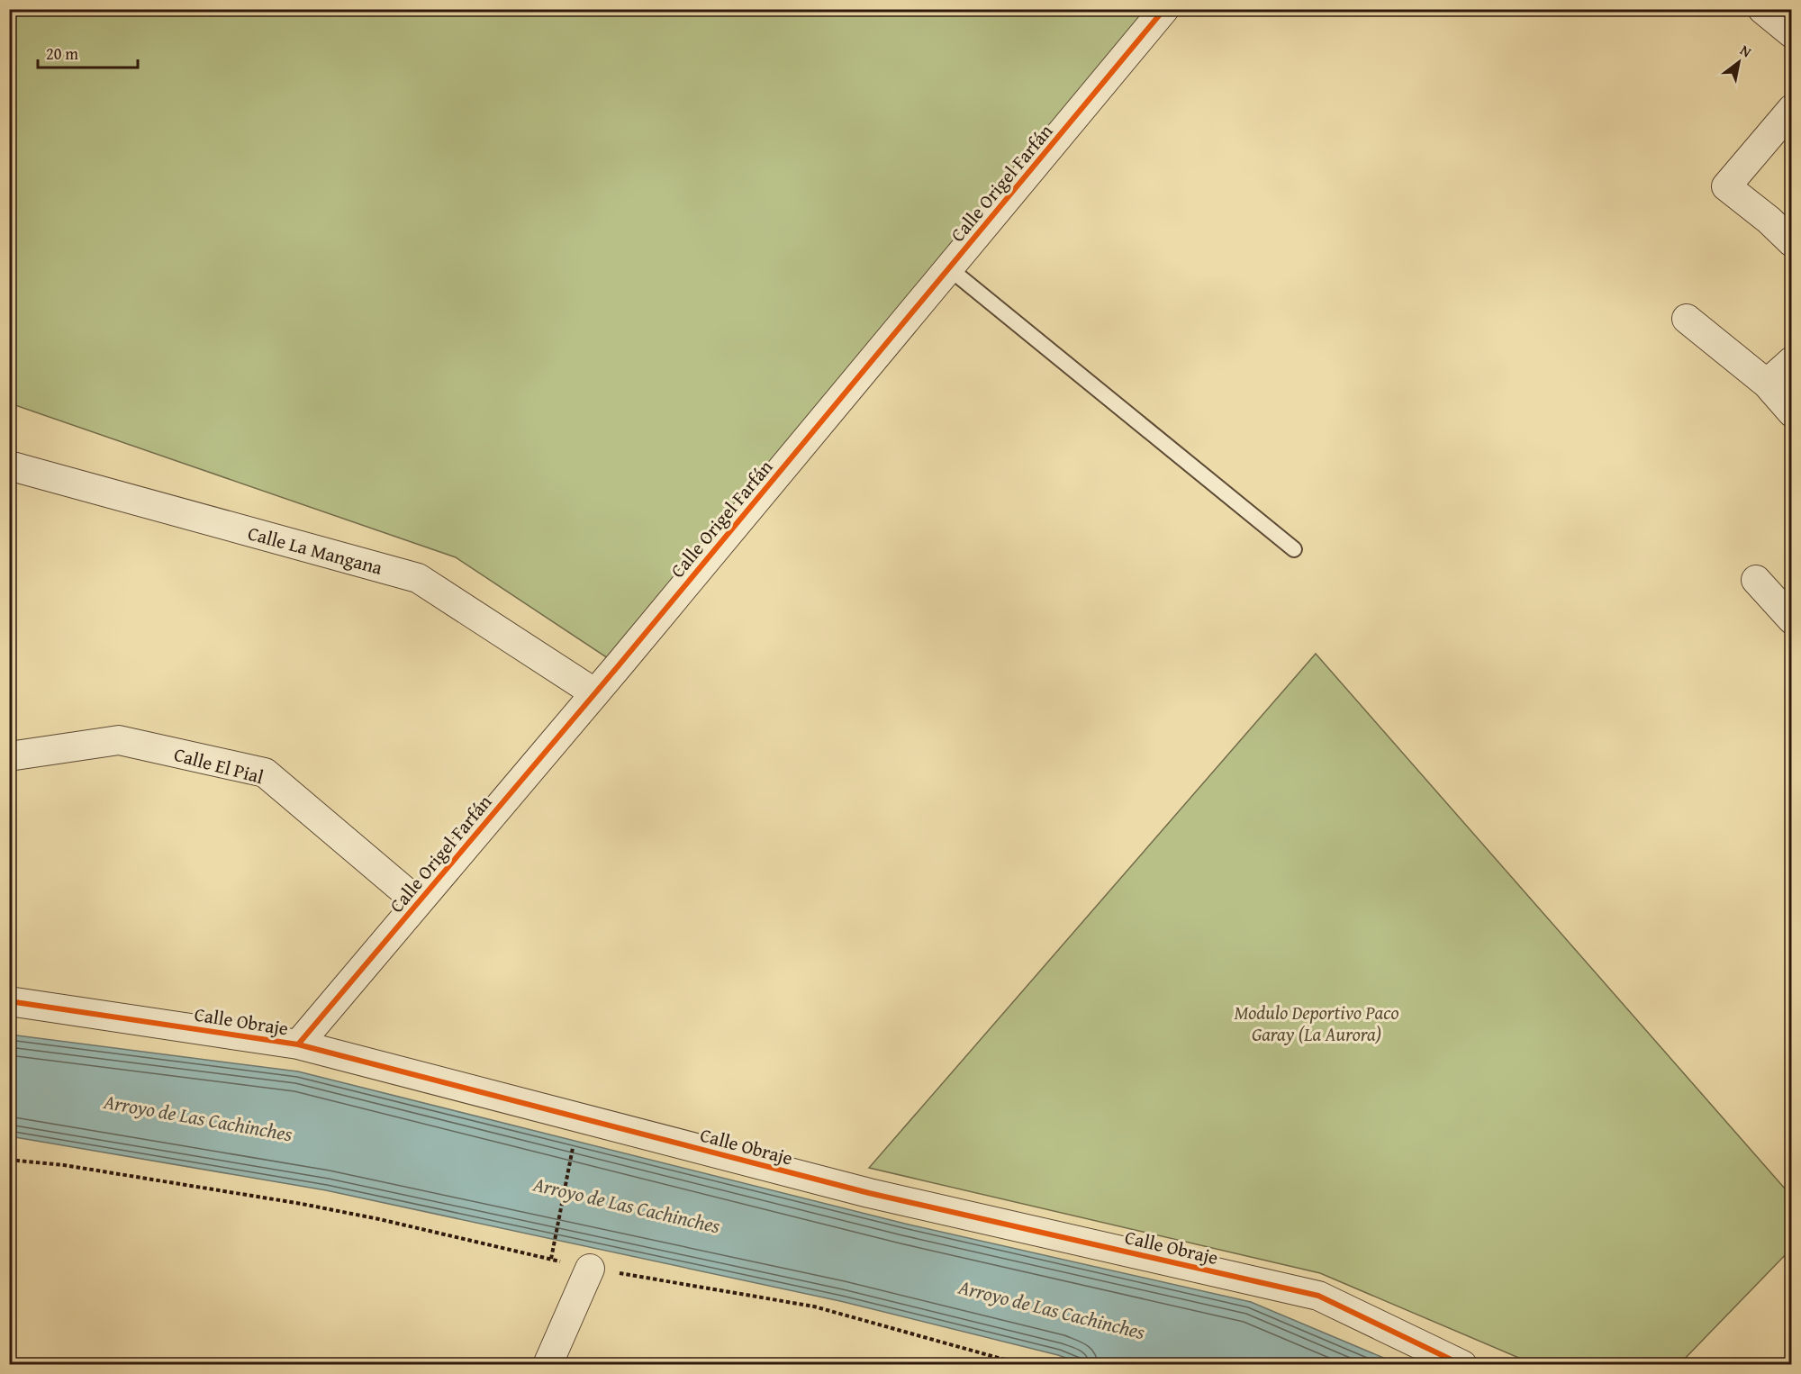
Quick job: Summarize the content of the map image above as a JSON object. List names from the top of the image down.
{
  "streets": {
    "street": [
      "Calle Origel Farfán",
      "Calle La Mangana",
      "Calle El Pial",
      "Calle Obraje"
    ]
  },
  "crossings": [
    ["Calle Origel Farfán", "Calle La Mangana"],
    ["Calle Origel Farfán", "Calle El Pial"],
    ["Calle Origel Farfán", "Calle Obraje"]
  ],
  "water": ["Arroyo de Las Cachinches"],
  "parks": ["Modulo Deportivo Paco Garay (La Aurora)"],
  "scale_bar": "20 m",
  "north": "top right"
}
